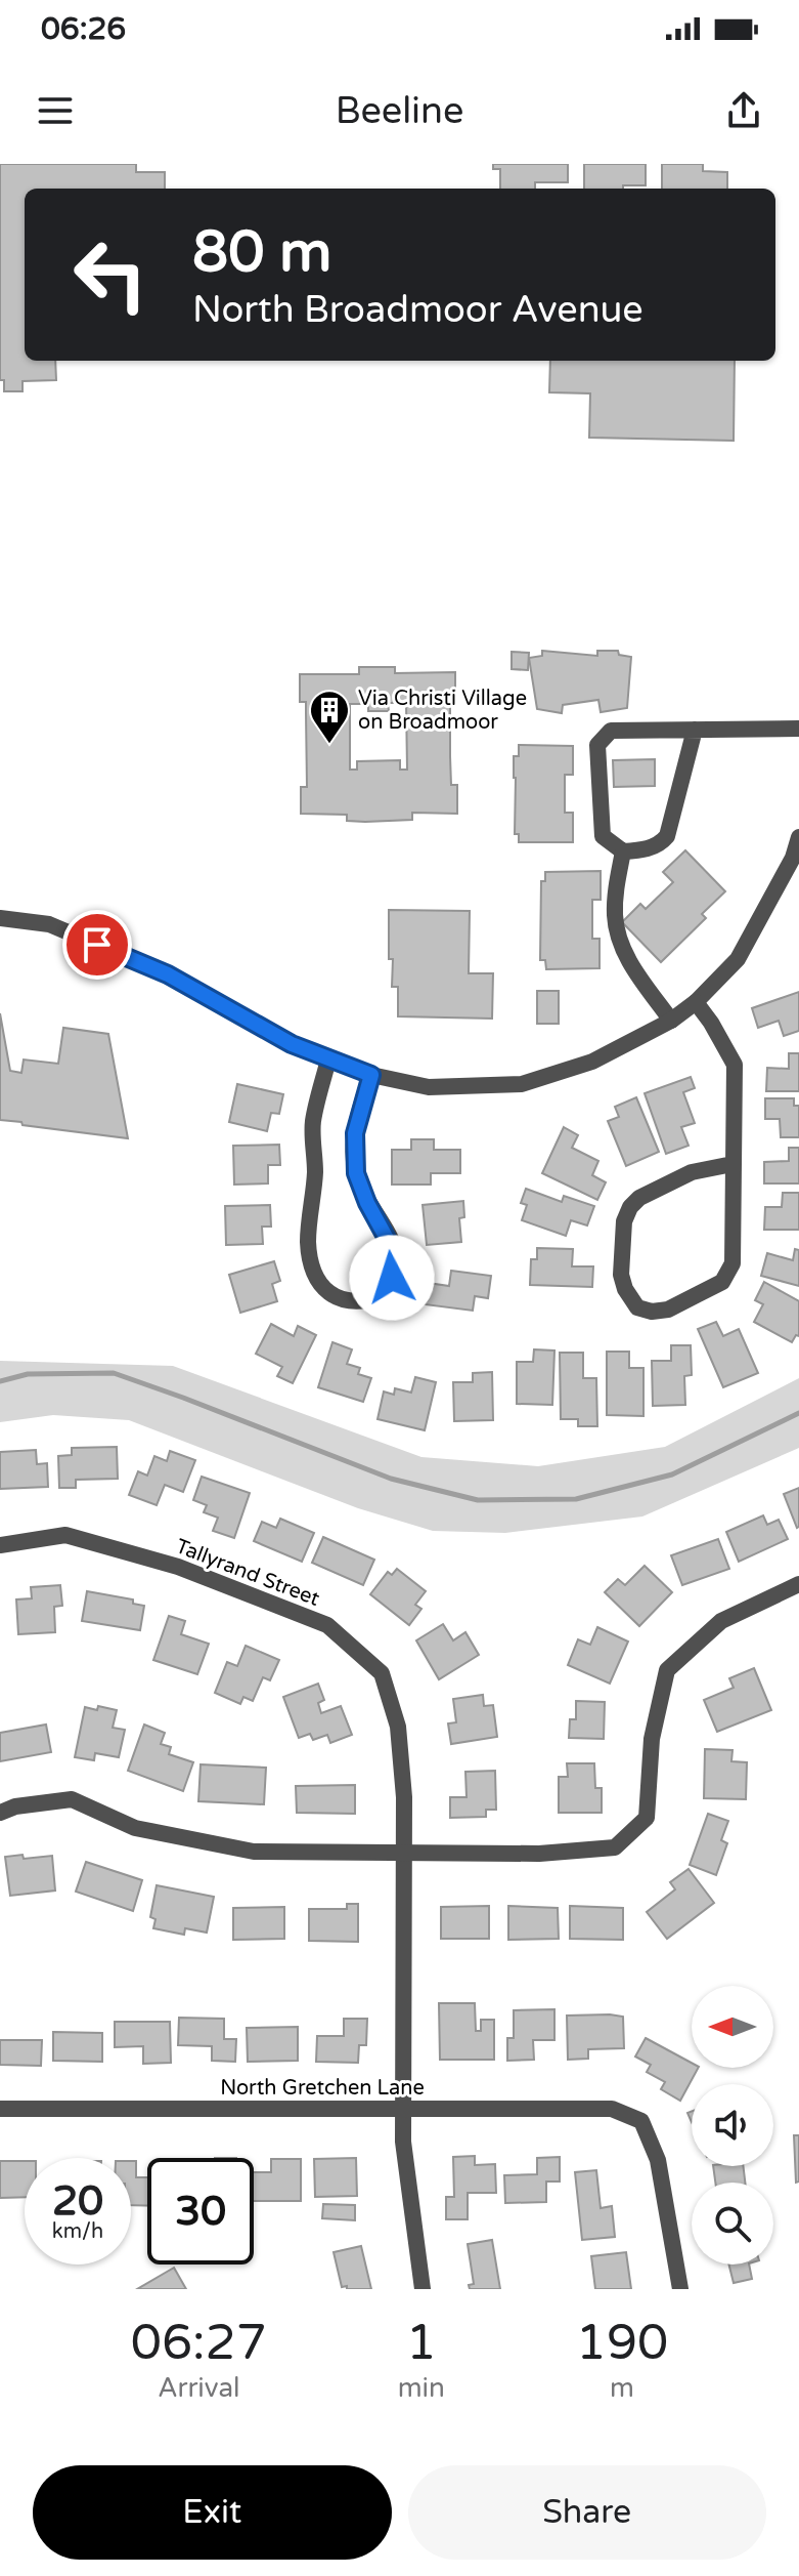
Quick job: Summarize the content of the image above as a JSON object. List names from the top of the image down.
{
  "streets": {
    "street": ["Tallyrand Street", "North Gretchen Lane"]
  },
  "crossings": [
    ["Tallyrand Street", "North Gretchen Lane"]
  ],
  "places": {
    "building": ["Via Christi Village on Broadmoor"]
  },
  "north": "left",
  "page": {
    "status": "06:26",
    "header": "Beeline",
    "turn": ["80 m", "North Broadmoor Avenue"],
    "speed": "20 km/h",
    "limit": "30",
    "eta": [
      "06:27",
      "Arrival",
      "1",
      "min",
      "190",
      "m"
    ],
    "buttons": ["Exit", "Share"]
  }
}
